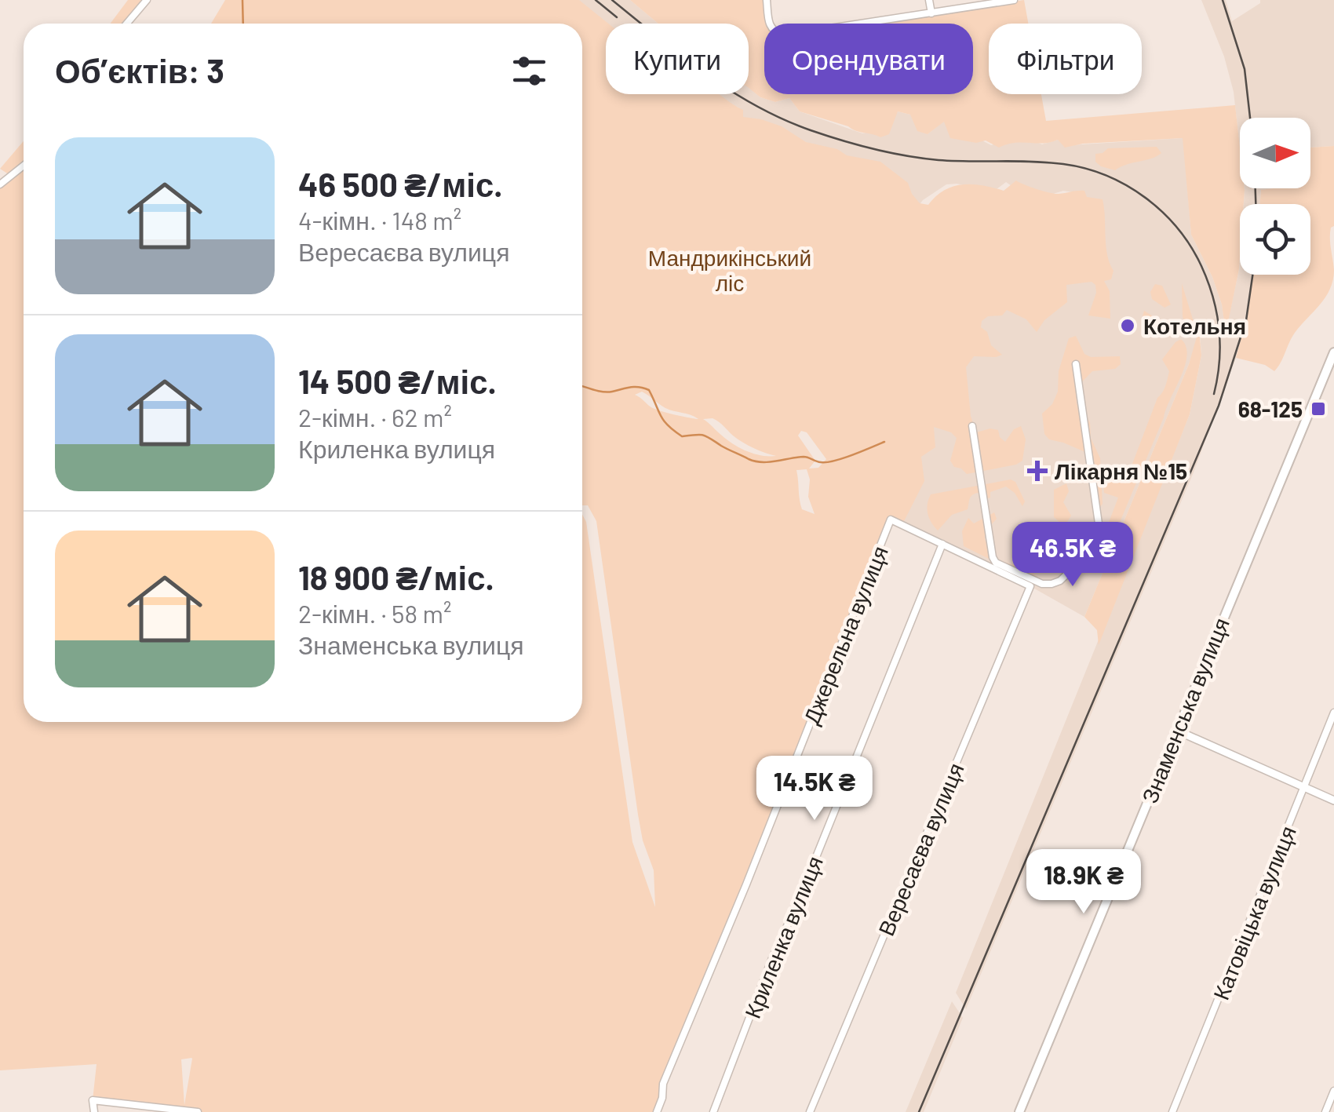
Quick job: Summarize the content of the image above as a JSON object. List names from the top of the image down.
{
  "streets": {
    "main road": ["Знаменська вулиця"],
    "street": [
      "Джерельна вулиця",
      "Вересаєва вулиця",
      "Катовіцька вулиця",
      "Криленка вулиця"
    ]
  },
  "crossings": [
    ["Джерельна вулиця", "Вересаєва вулиця"],
    ["Джерельна вулиця", "Криленка вулиця"]
  ],
  "parks": ["Мандрикінський ліс"],
  "places": {
    "other": ["Котельня"],
    "transit": ["68-125"],
    "health": ["Лікарня №15"]
  },
  "north": "right",
  "page": {
    "chip": ["Купити", "Орендувати", "Фільтри"],
    "heading": "Об’єктів: 3",
    "list": [
      {
        "name": "46 500 ₴/міс.",
        "note": "4-кімн. · 148 m² · Вересаєва вулиця"
      },
      {
        "name": "14 500 ₴/міс.",
        "note": "2-кімн. · 62 m² · Криленка вулиця"
      },
      {
        "name": "18 900 ₴/міс.",
        "note": "2-кімн. · 58 m² · Знаменська вулиця"
      }
    ],
    "price": ["46.5K ₴", "14.5K ₴", "18.9K ₴"]
  }
}
